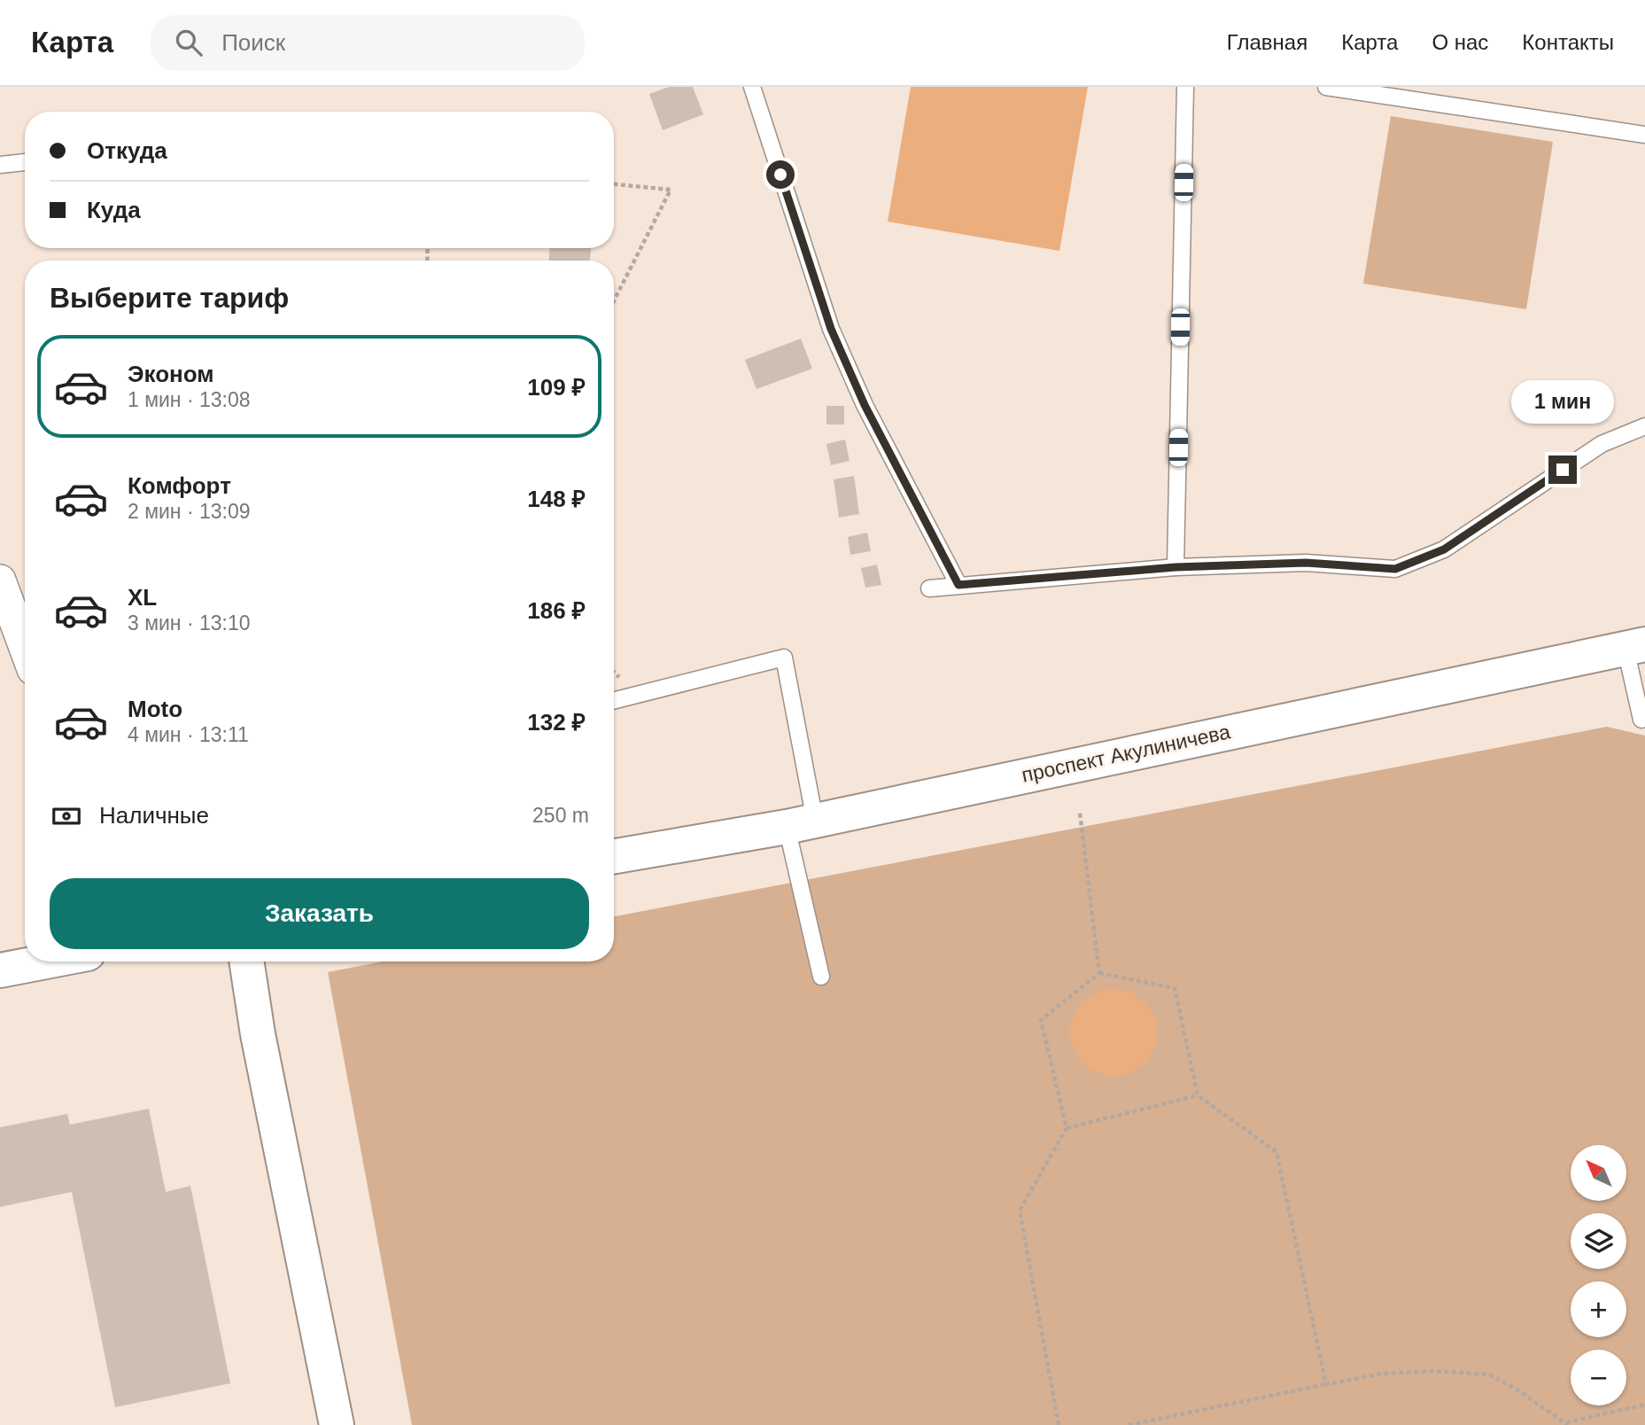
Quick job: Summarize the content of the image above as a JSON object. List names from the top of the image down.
{
  "streets": {
    "main road": ["проспект Акулиничева"]
  },
  "north": "top left",
  "page": {
    "header": "Карта",
    "search": "Поиск",
    "nav": [
      "Главная",
      "Карта",
      "О нас",
      "Контакты"
    ],
    "banner": ["Откуда", "Куда"],
    "heading": "Выберите тариф",
    "list": [
      {
        "name": "Эконом",
        "note": "1 мин · 13:08",
        "value": "109 ₽"
      },
      {
        "name": "Комфорт",
        "note": "2 мин · 13:09",
        "value": "148 ₽"
      },
      {
        "name": "XL",
        "note": "3 мин · 13:10",
        "value": "186 ₽"
      },
      {
        "name": "Moto",
        "note": "4 мин · 13:11",
        "value": "132 ₽"
      }
    ],
    "bubble": "1 мин",
    "pay": ["Наличные", "250 m"],
    "buttons": "Заказать",
    "map_buttons": ["+", "−"]
  }
}
